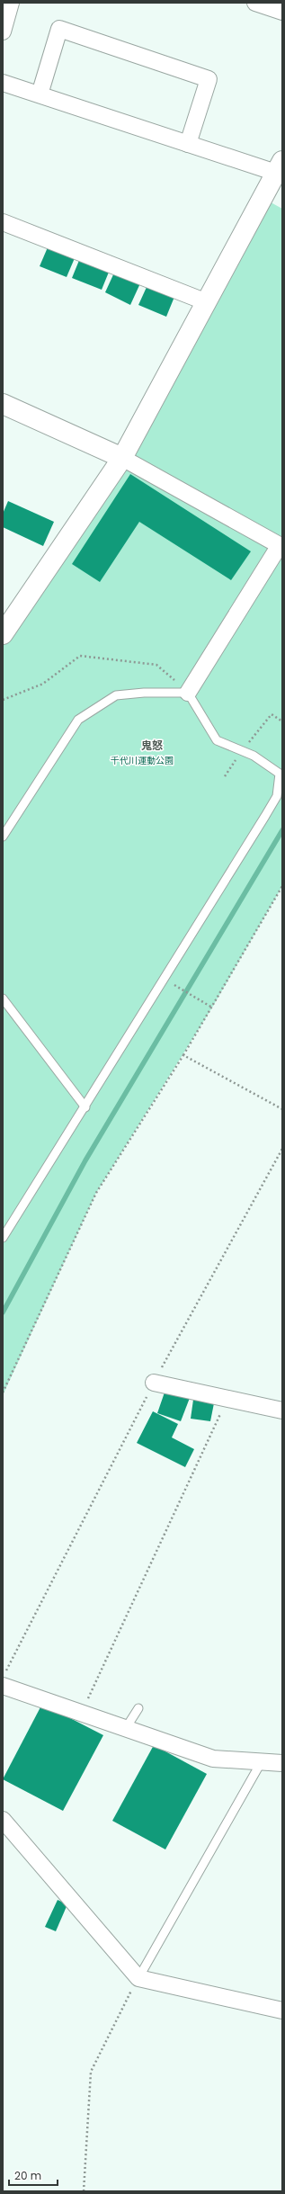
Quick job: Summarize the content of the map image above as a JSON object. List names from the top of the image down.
{
  "districts": ["鬼怒"],
  "parks": ["千代川運動公園"],
  "scale_bar": "20 m"
}
